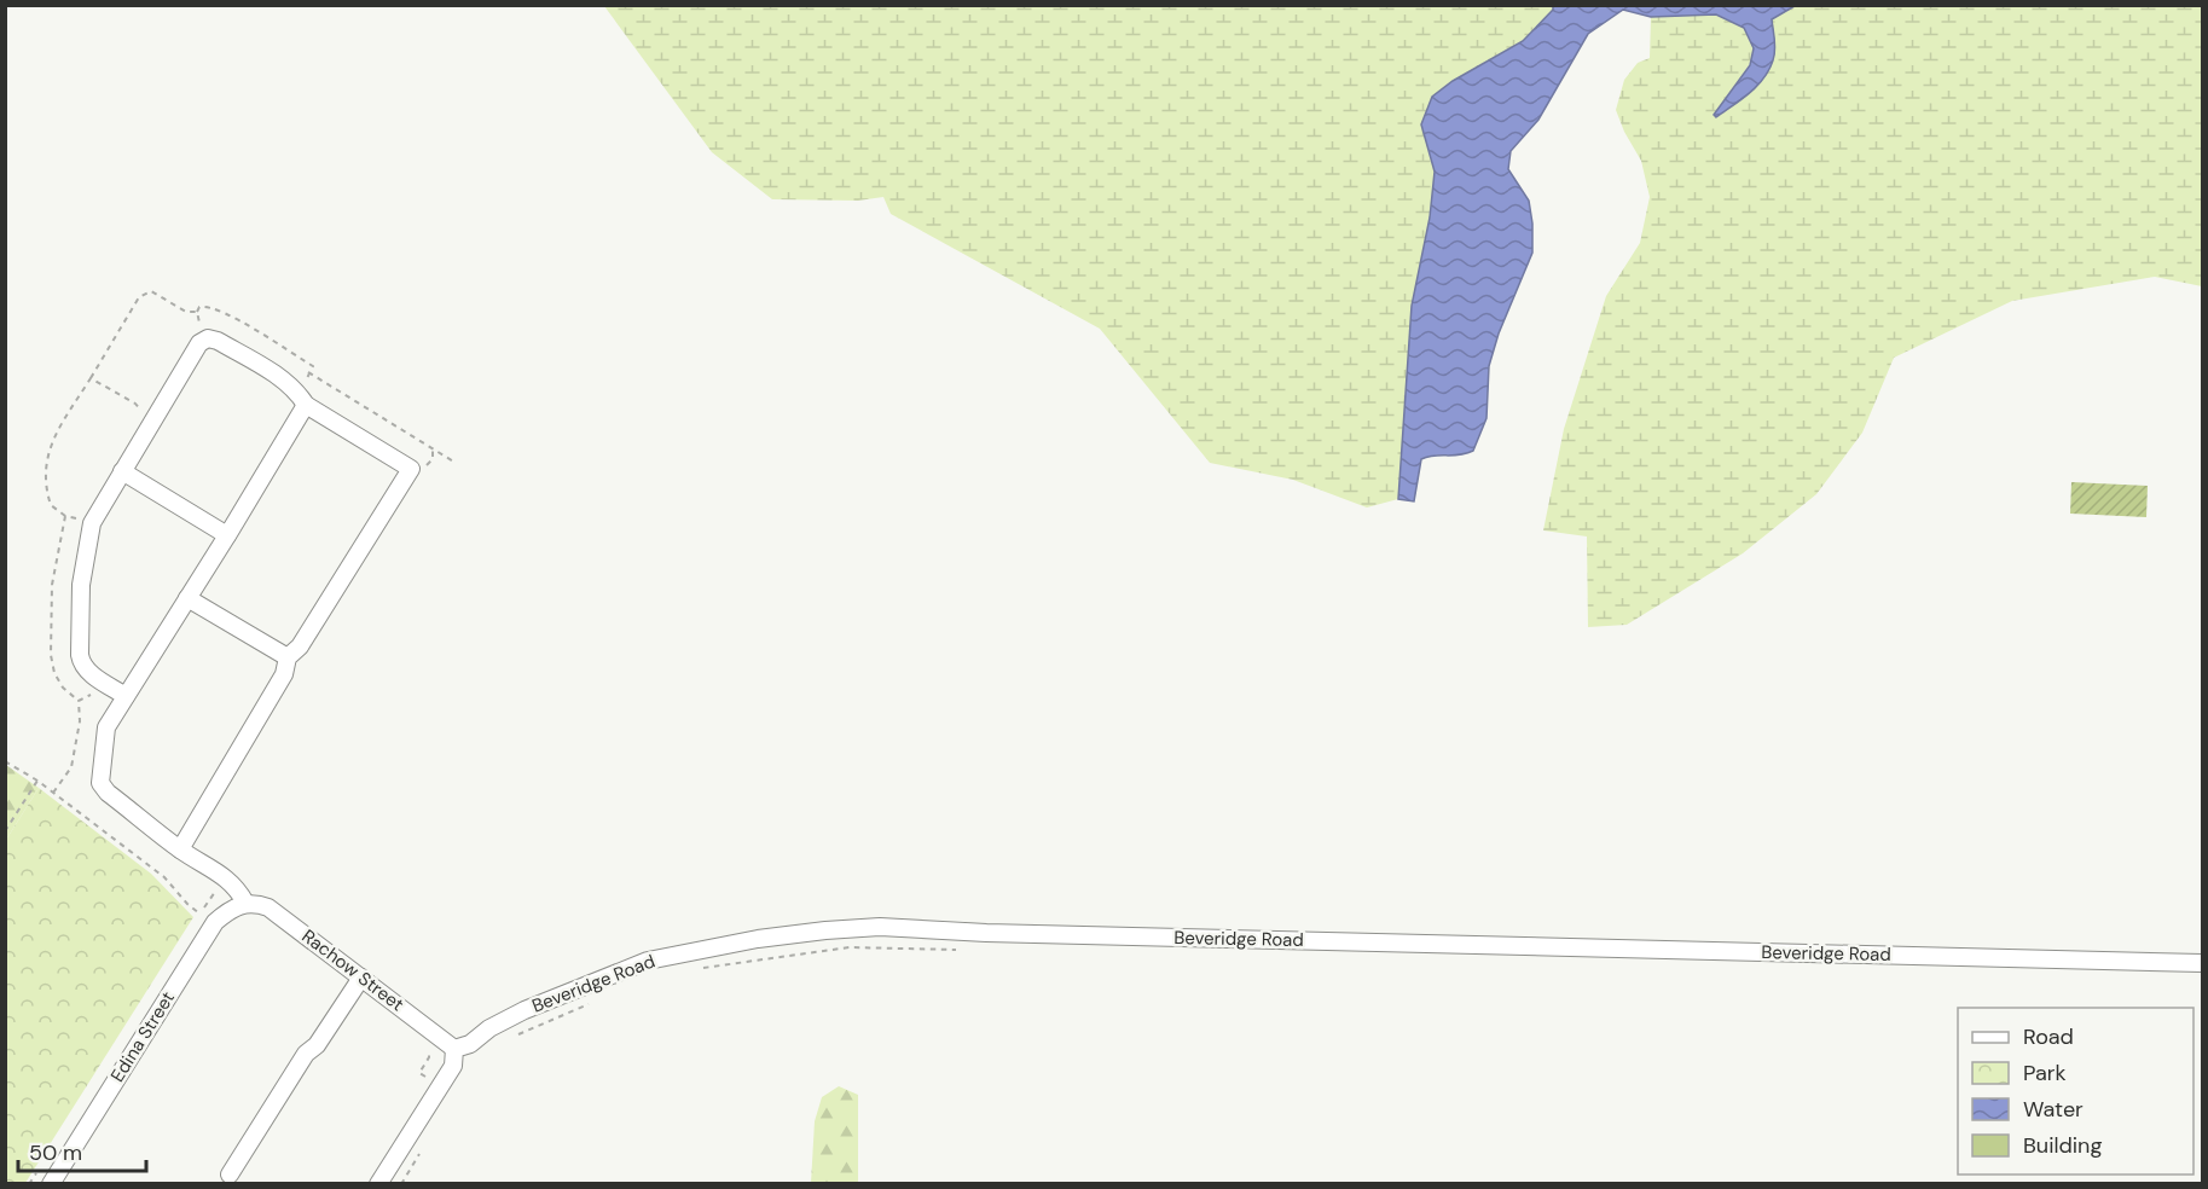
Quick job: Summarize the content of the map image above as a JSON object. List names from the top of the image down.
{
  "streets": {
    "street": ["Beveridge Road", "Rachow Street", "Edina Street"]
  },
  "crossings": [
    ["Beveridge Road", "Rachow Street"],
    ["Rachow Street", "Edina Street"]
  ],
  "legend": [
    "Road",
    "Park",
    "Water",
    "Building"
  ],
  "scale_bar": "50 m"
}
